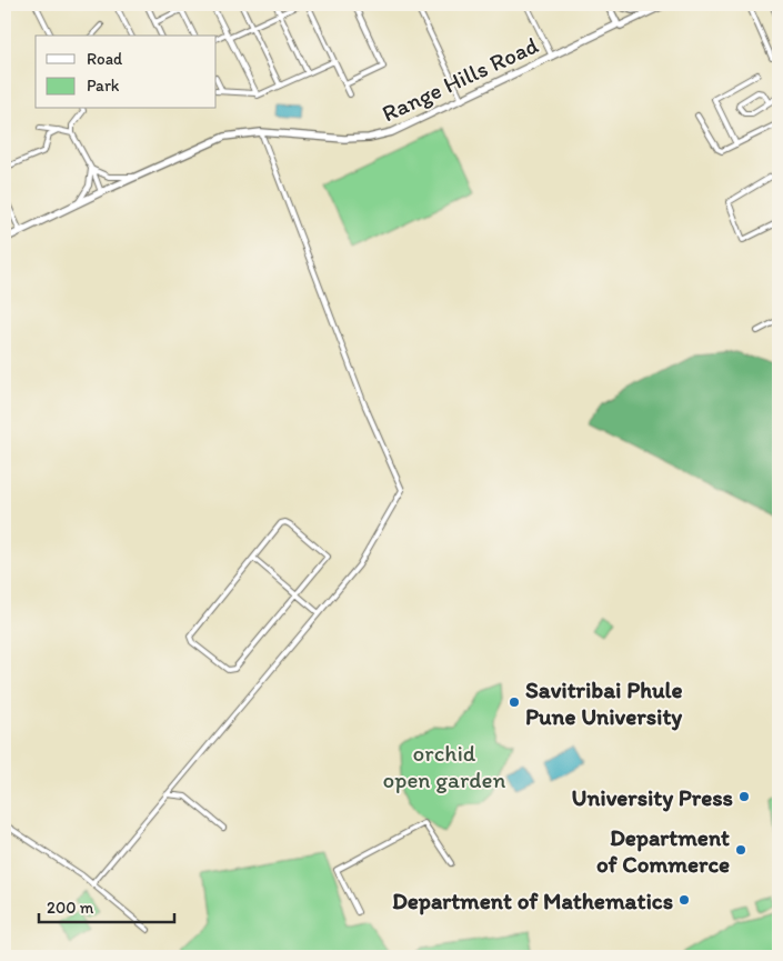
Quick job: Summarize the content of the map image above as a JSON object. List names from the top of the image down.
{
  "streets": {
    "street": ["Range Hills Road"]
  },
  "parks": ["orchid open garden"],
  "places": [
    "Savitribai Phule Pune University",
    "University Press",
    "Department of Commerce",
    "Department of Mathematics"
  ],
  "legend": ["Road", "Park"],
  "scale_bar": "200 m"
}
